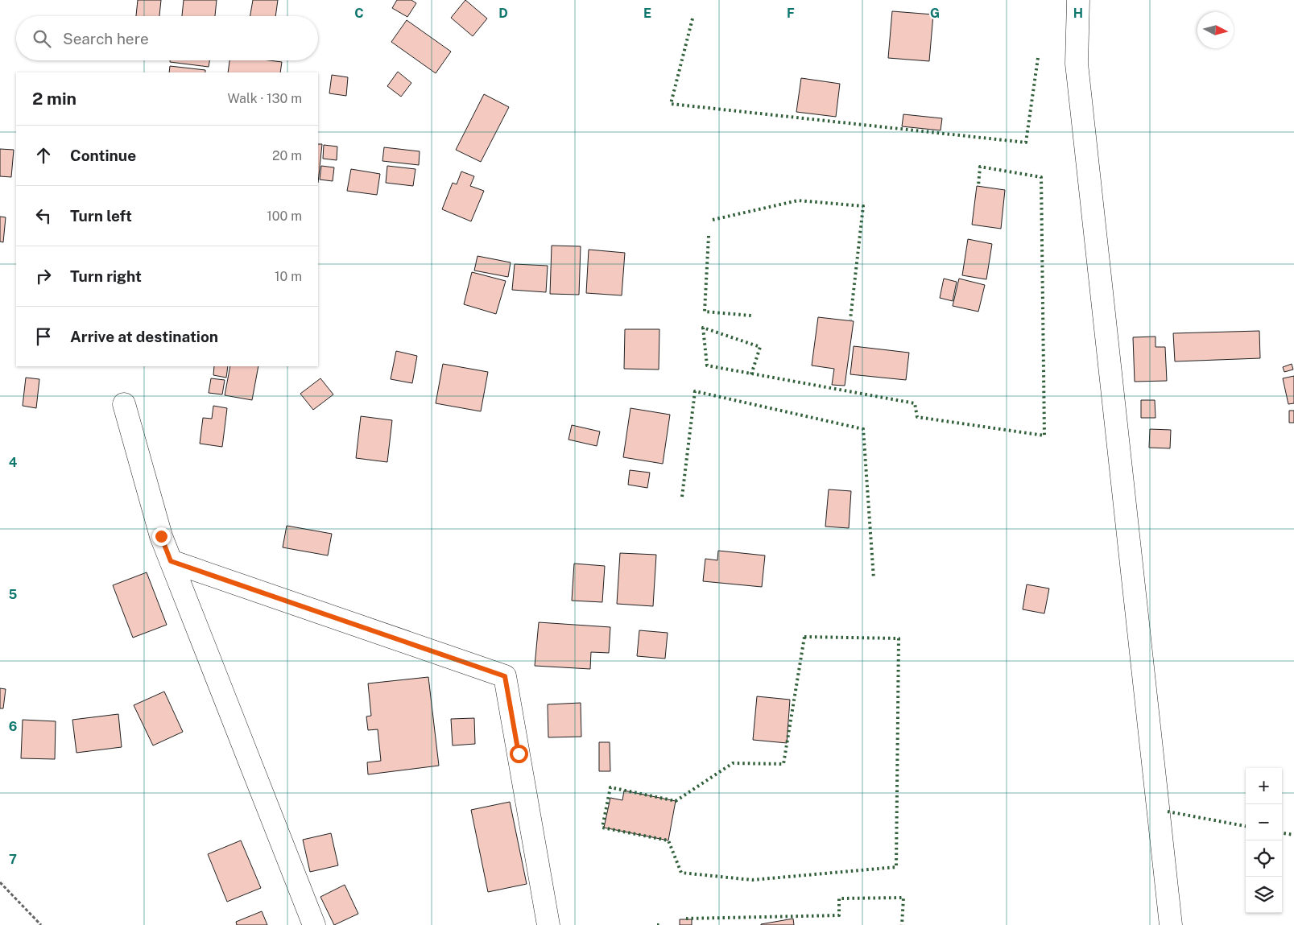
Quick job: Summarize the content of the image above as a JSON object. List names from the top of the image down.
{
  "north": "right",
  "page": {
    "search": "Search here",
    "heading": ["2 min", "Walk · 130 m"],
    "list": [
      ["Continue", "20 m"],
      ["Turn left", "100 m"],
      ["Turn right", "10 m"],
      "Arrive at destination"
    ],
    "map_buttons": ["+", "−"]
  },
  "grid": {
    "columns": [
      "C",
      "D",
      "E",
      "F",
      "G",
      "H"
    ],
    "rows": [
      "4",
      "5",
      "6",
      "7"
    ]
  }
}
